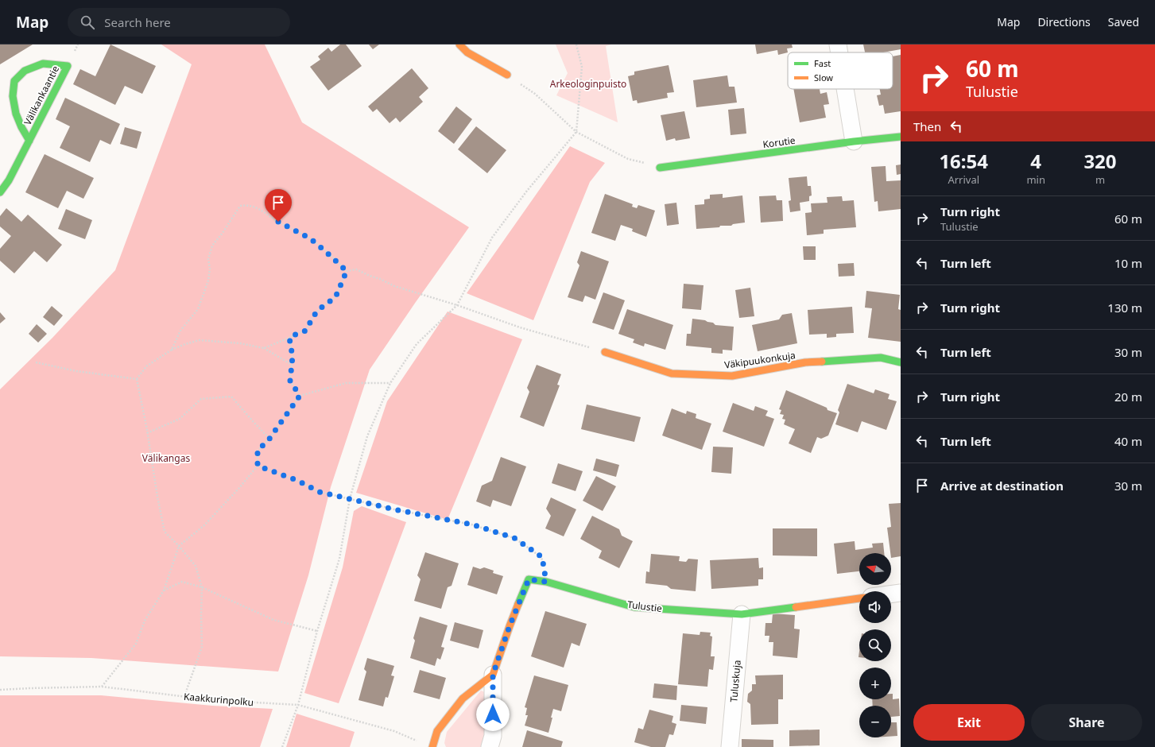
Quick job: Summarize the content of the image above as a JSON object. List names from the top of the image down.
{
  "streets": {
    "street": [
      "Välikankaantie",
      "Korutie",
      "Väkipuukonkuja",
      "Tulustie",
      "Tuluskuja"
    ],
    "path": ["Kaakkurinpolku"]
  },
  "crossings": [
    ["Tulustie", "Tuluskuja"]
  ],
  "parks": ["Arkeologinpuisto", "Välikangas"],
  "legend": ["Fast", "Slow"],
  "north": "left",
  "page": {
    "header": "Map",
    "search": "Search here",
    "nav": ["Map", "Directions", "Saved"],
    "turn": ["60 m", "Tulustie"],
    "then": "Then",
    "eta": [
      "16:54",
      "Arrival",
      "4",
      "min",
      "320",
      "m"
    ],
    "list": [
      {
        "name": "Turn right",
        "note": "Tulustie",
        "value": "60 m"
      },
      {
        "name": "Turn left",
        "value": "10 m"
      },
      {
        "name": "Turn right",
        "value": "130 m"
      },
      {
        "name": "Turn left",
        "value": "30 m"
      },
      {
        "name": "Turn right",
        "value": "20 m"
      },
      {
        "name": "Turn left",
        "value": "40 m"
      },
      {
        "name": "Arrive at destination",
        "value": "30 m"
      }
    ],
    "map_buttons": ["+", "−"],
    "buttons": ["Exit", "Share"]
  }
}
